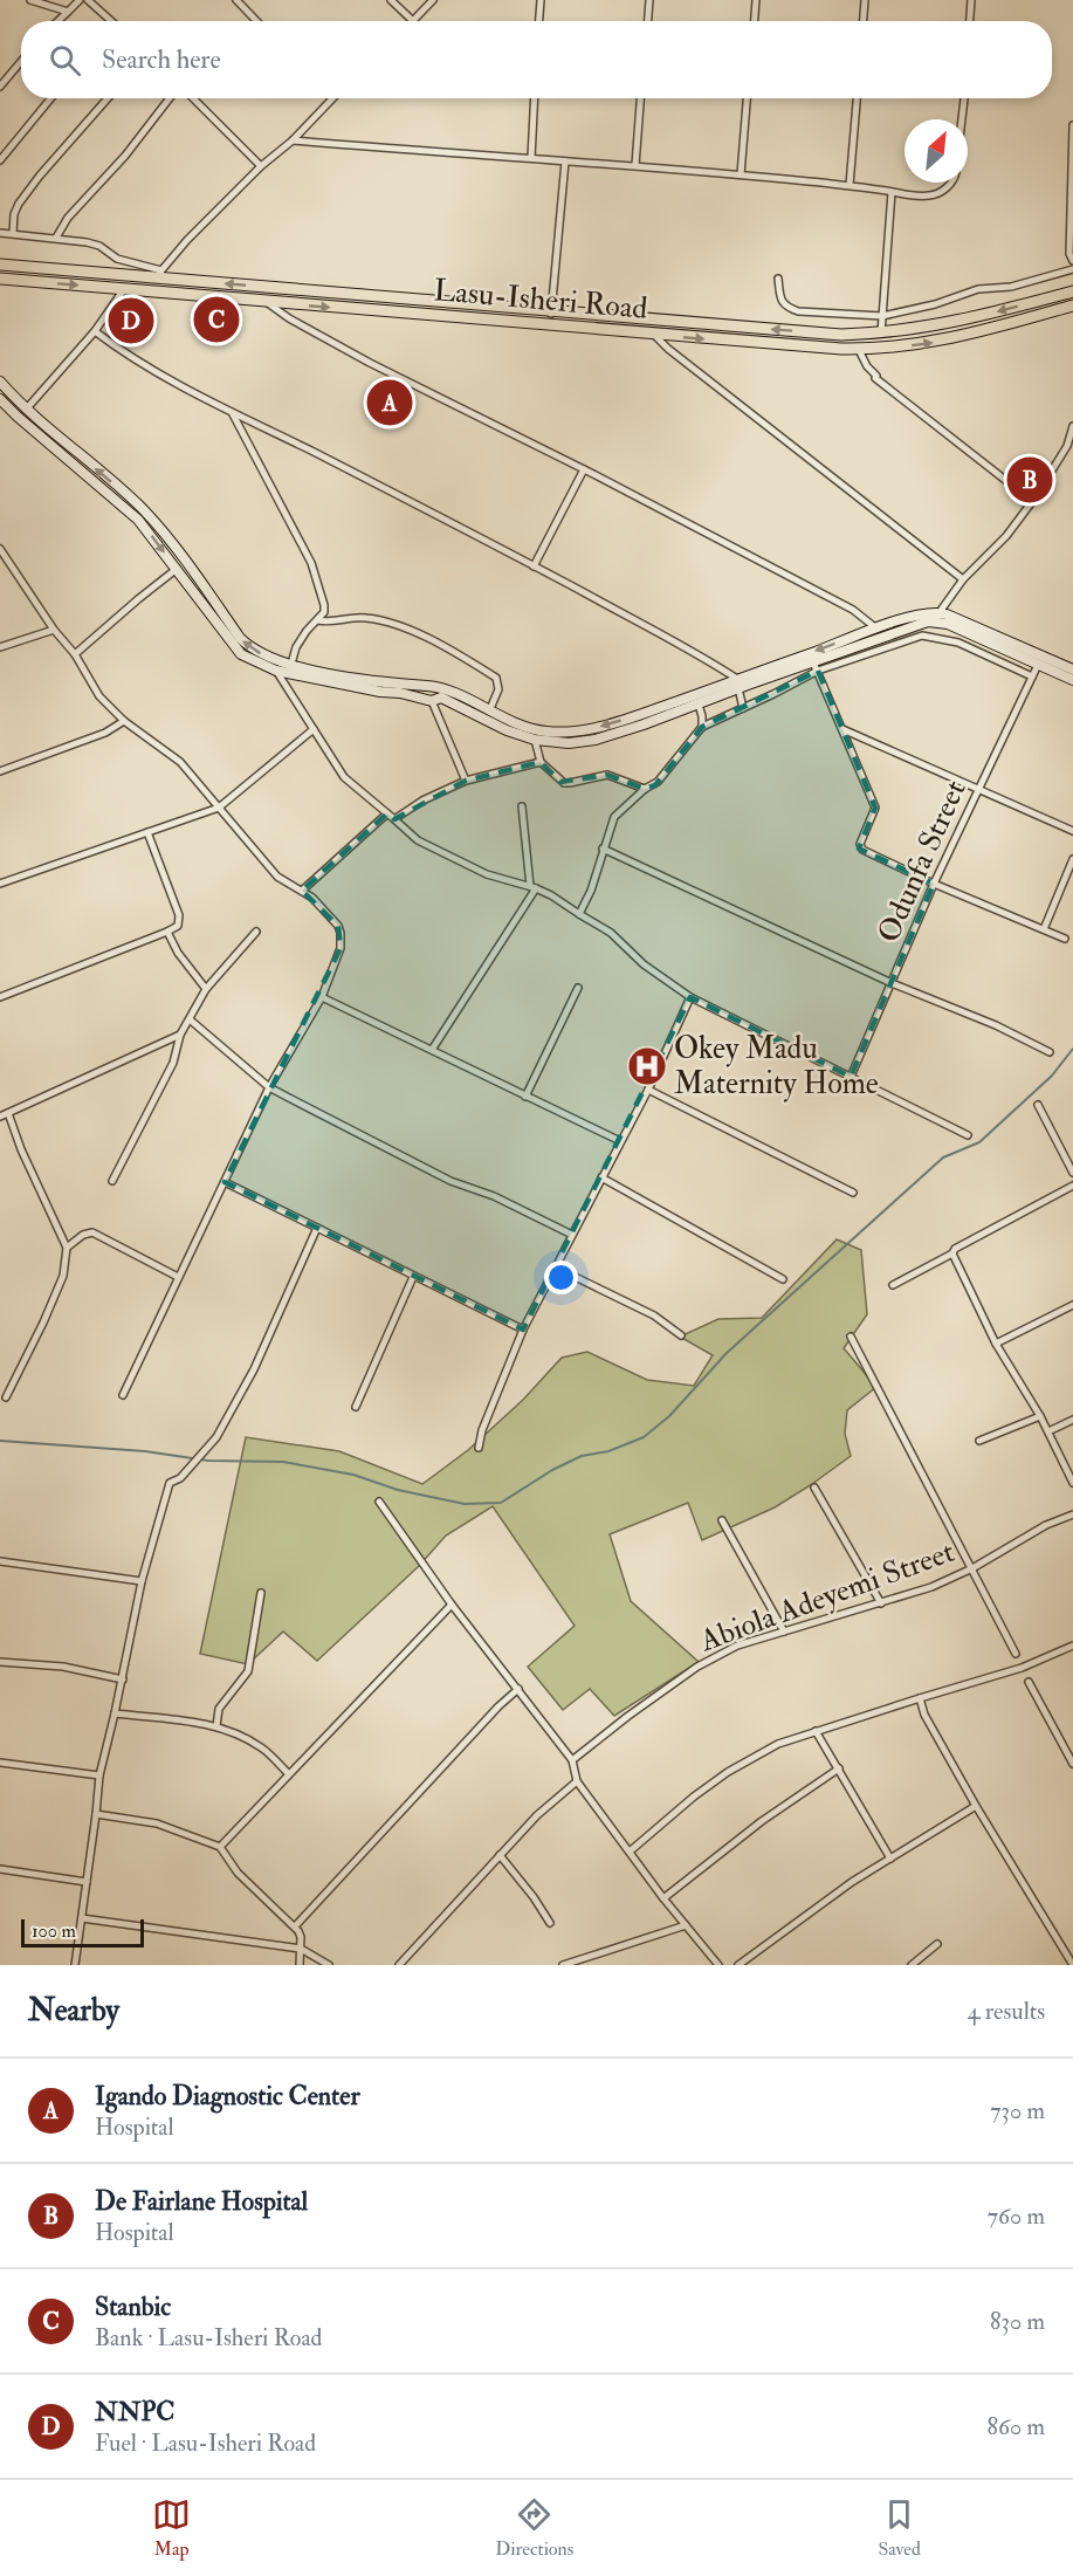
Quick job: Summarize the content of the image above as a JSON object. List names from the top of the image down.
{
  "streets": {
    "main road": ["Lasu-Isheri Road"],
    "street": ["Odunfa Street", "Abiola Adeyemi Street"]
  },
  "places": {
    "hospital": ["Okey Madu Maternity Home"]
  },
  "scale_bar": "100 m",
  "north": "top right",
  "page": {
    "search": "Search here",
    "pins": [
      "C",
      "D",
      "A",
      "B"
    ],
    "scale": "100 m",
    "heading": ["Nearby", "4 results"],
    "list": [
      {
        "mark": "A",
        "name": "Igando Diagnostic Center",
        "note": "Hospital",
        "value": "730 m"
      },
      {
        "mark": "B",
        "name": "De Fairlane Hospital",
        "note": "Hospital",
        "value": "760 m"
      },
      {
        "mark": "C",
        "name": "Stanbic",
        "note": "Bank · Lasu-Isheri Road",
        "value": "830 m"
      },
      {
        "mark": "D",
        "name": "NNPC",
        "note": "Fuel · Lasu-Isheri Road",
        "value": "860 m"
      }
    ],
    "nav": ["Map", "Directions", "Saved"]
  }
}
